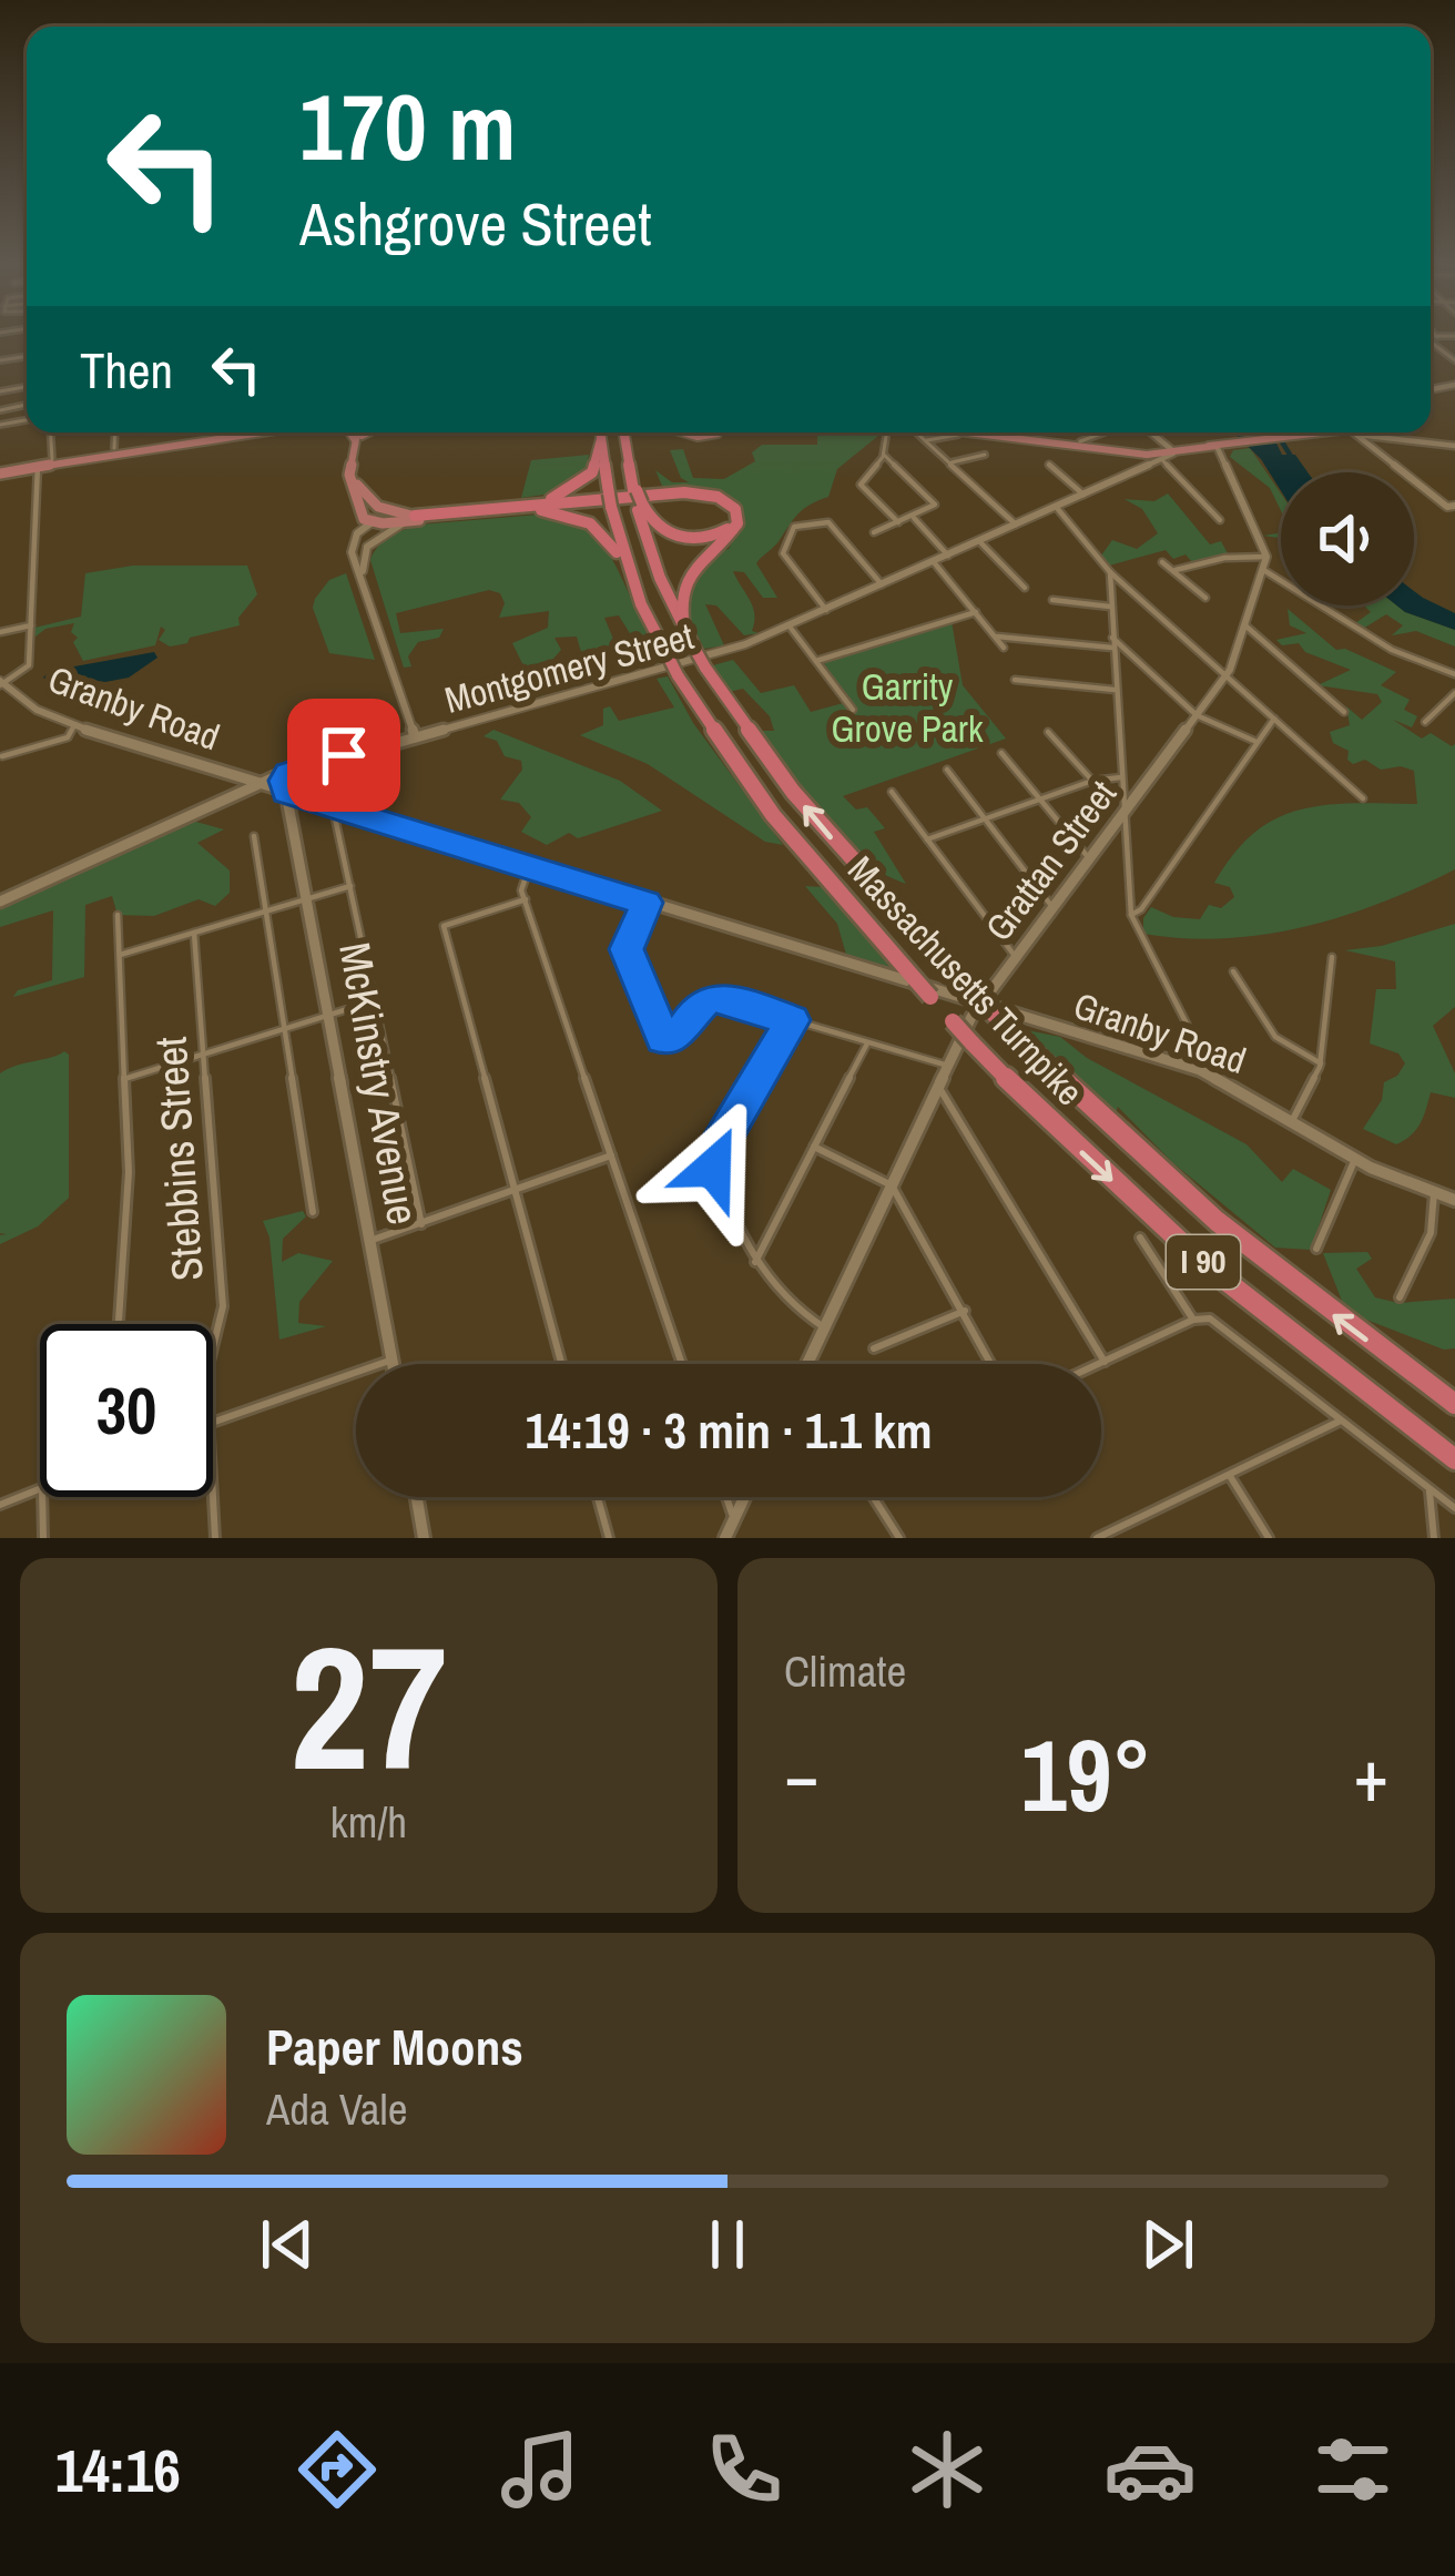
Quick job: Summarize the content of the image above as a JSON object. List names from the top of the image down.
{
  "streets": {
    "highway": ["Massachusetts Turnpike", "I 90"],
    "main road": [
      "Montgomery Street",
      "Granby Road",
      "Grattan Street",
      "McKinstry Avenue"
    ],
    "street": ["Stebbins Street"]
  },
  "crossings": [
    ["Montgomery Street", "Granby Road"],
    ["Montgomery Street", "McKinstry Avenue"],
    ["Granby Road", "Grattan Street"],
    ["Granby Road", "McKinstry Avenue"]
  ],
  "parks": ["Garrity Grove Park"],
  "page": {
    "turn": ["170 m", "Ashgrove Street"],
    "then": "Then",
    "limit": "30",
    "trip": "14:19 · 3 min · 1.1 km",
    "tile": [
      ["27", "km/h"],
      "Climate"
    ],
    "heat": ["−", "19°", "+"],
    "song": ["Paper Moons", "Ada Vale"],
    "tabs": "14:16"
  }
}
